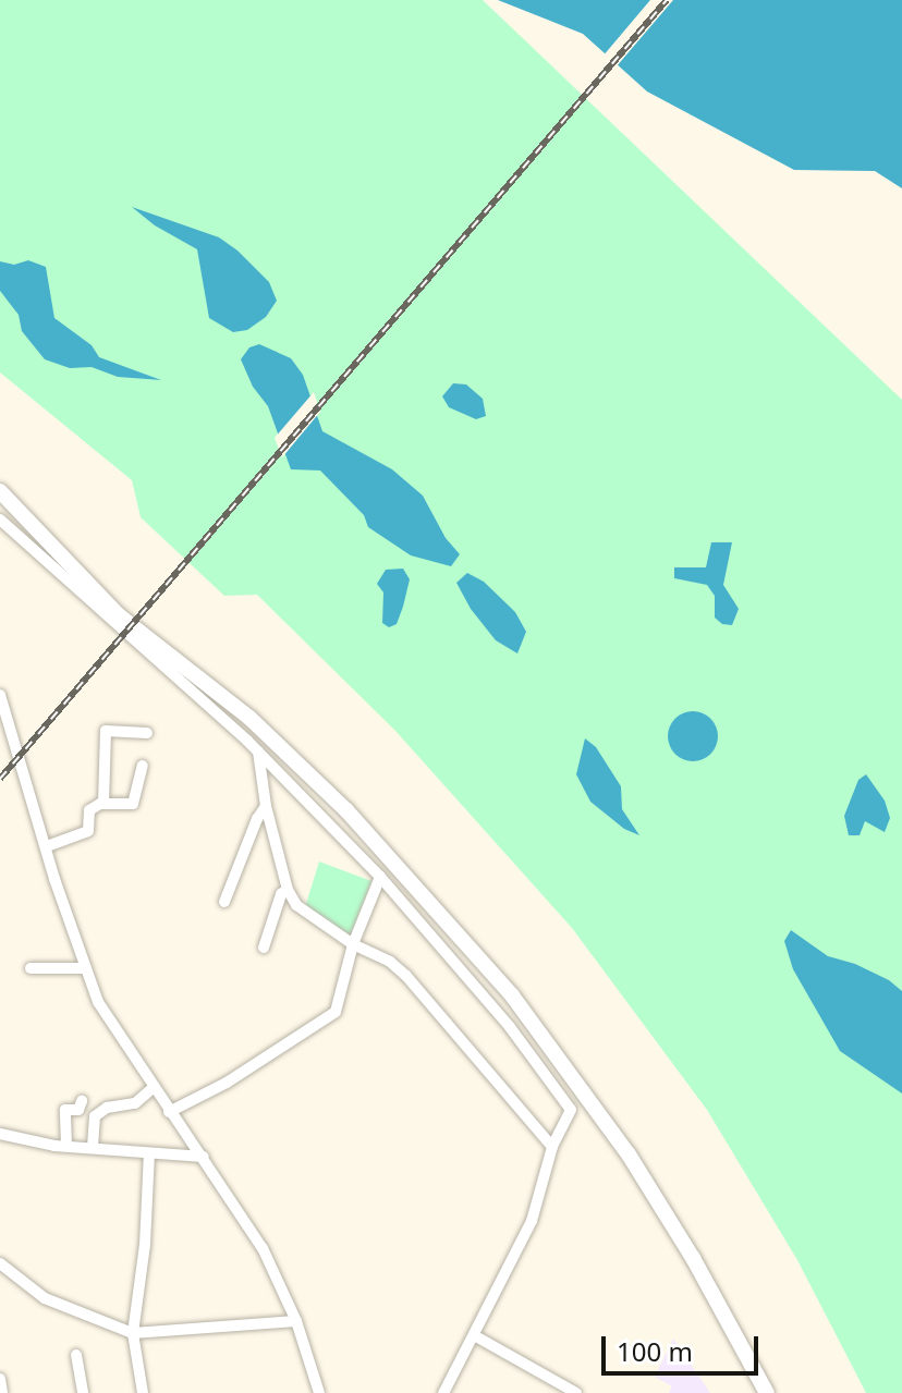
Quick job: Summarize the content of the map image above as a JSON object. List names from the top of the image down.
{
  "scale_bar": "100 m"
}
